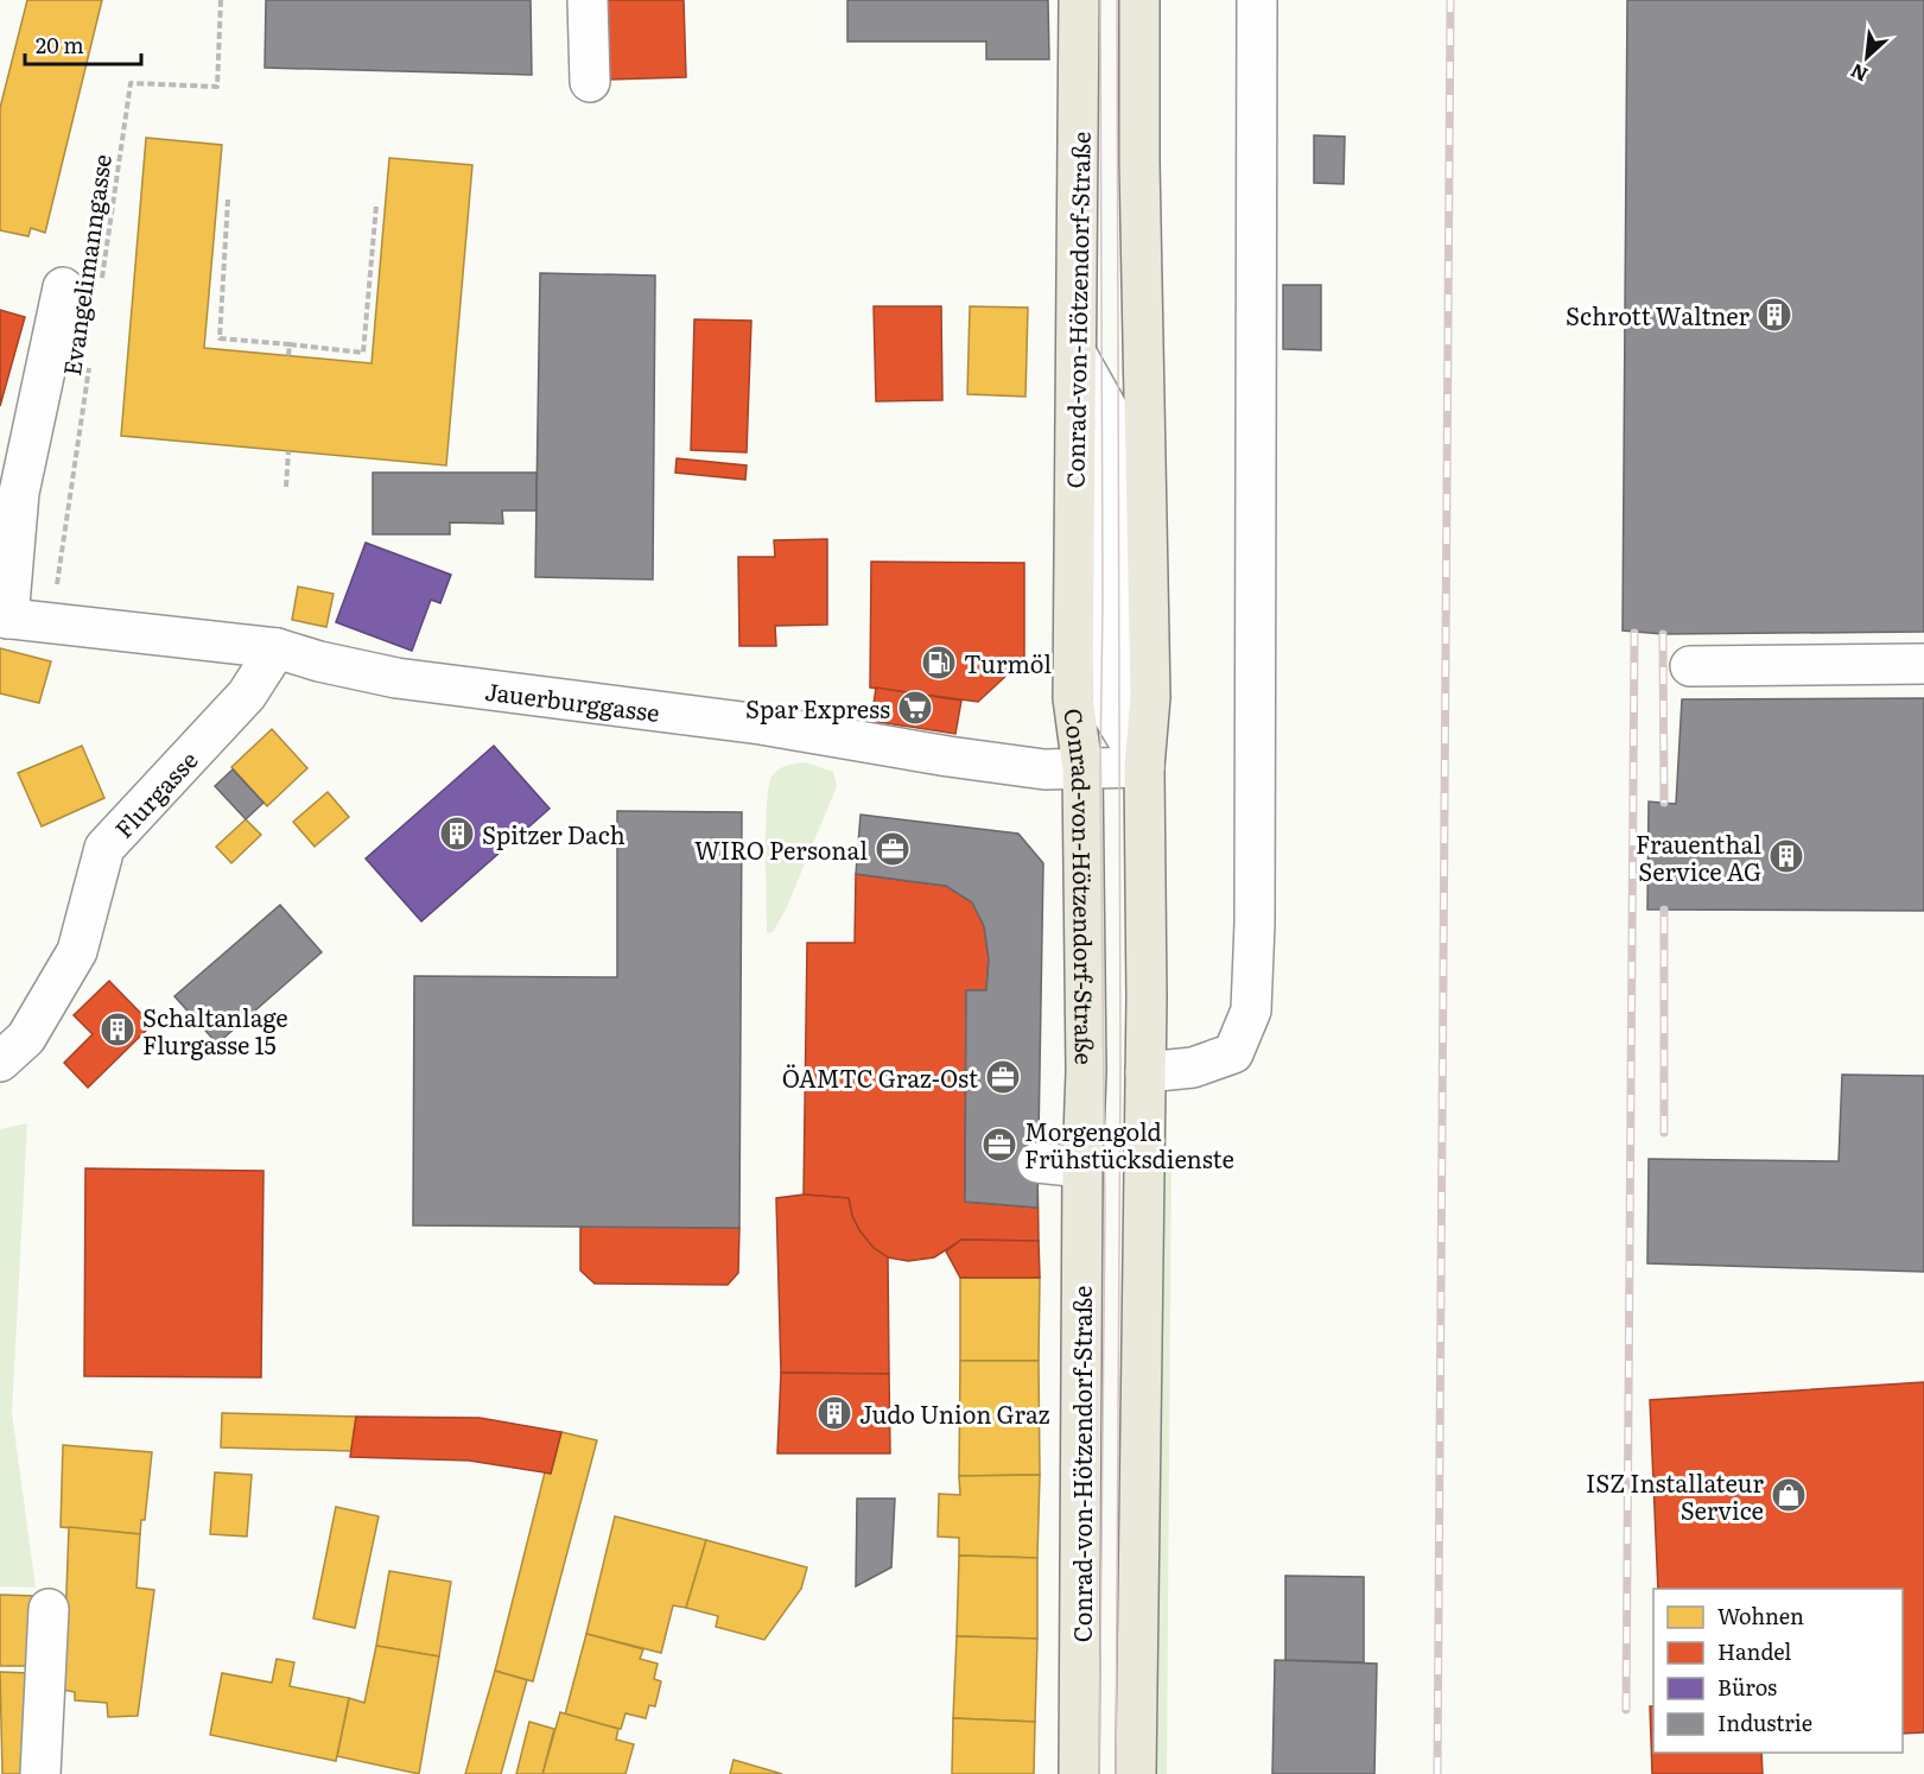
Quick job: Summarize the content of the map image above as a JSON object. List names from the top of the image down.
{
  "streets": {
    "main road": ["Conrad-von-Hötzendorf-Straße"],
    "street": ["Jauerburggasse", "Flurgasse"],
    "path": ["Evangelimanngasse"]
  },
  "crossings": [
    ["Evangelimanngasse", "Jauerburggasse"],
    ["Conrad-von-Hötzendorf-Straße", "Jauerburggasse"],
    ["Jauerburggasse", "Flurgasse"]
  ],
  "places": {
    "building": [
      "Schrott Waltner",
      "Spitzer Dach",
      "Frauenthal Service AG",
      "Schaltanlage Flurgasse 15",
      "Judo Union Graz"
    ],
    "fuel station": ["Turmöl"],
    "supermarket": ["Spar Express"],
    "office": ["WIRO Personal", "ÖAMTC Graz-Ost", "Morgengold Frühstücksdienste"],
    "shop": ["ISZ Installateur Service"]
  },
  "legend": [
    "Wohnen",
    "Handel",
    "Büros",
    "Industrie"
  ],
  "scale_bar": "20 m",
  "north": "bottom left"
}
